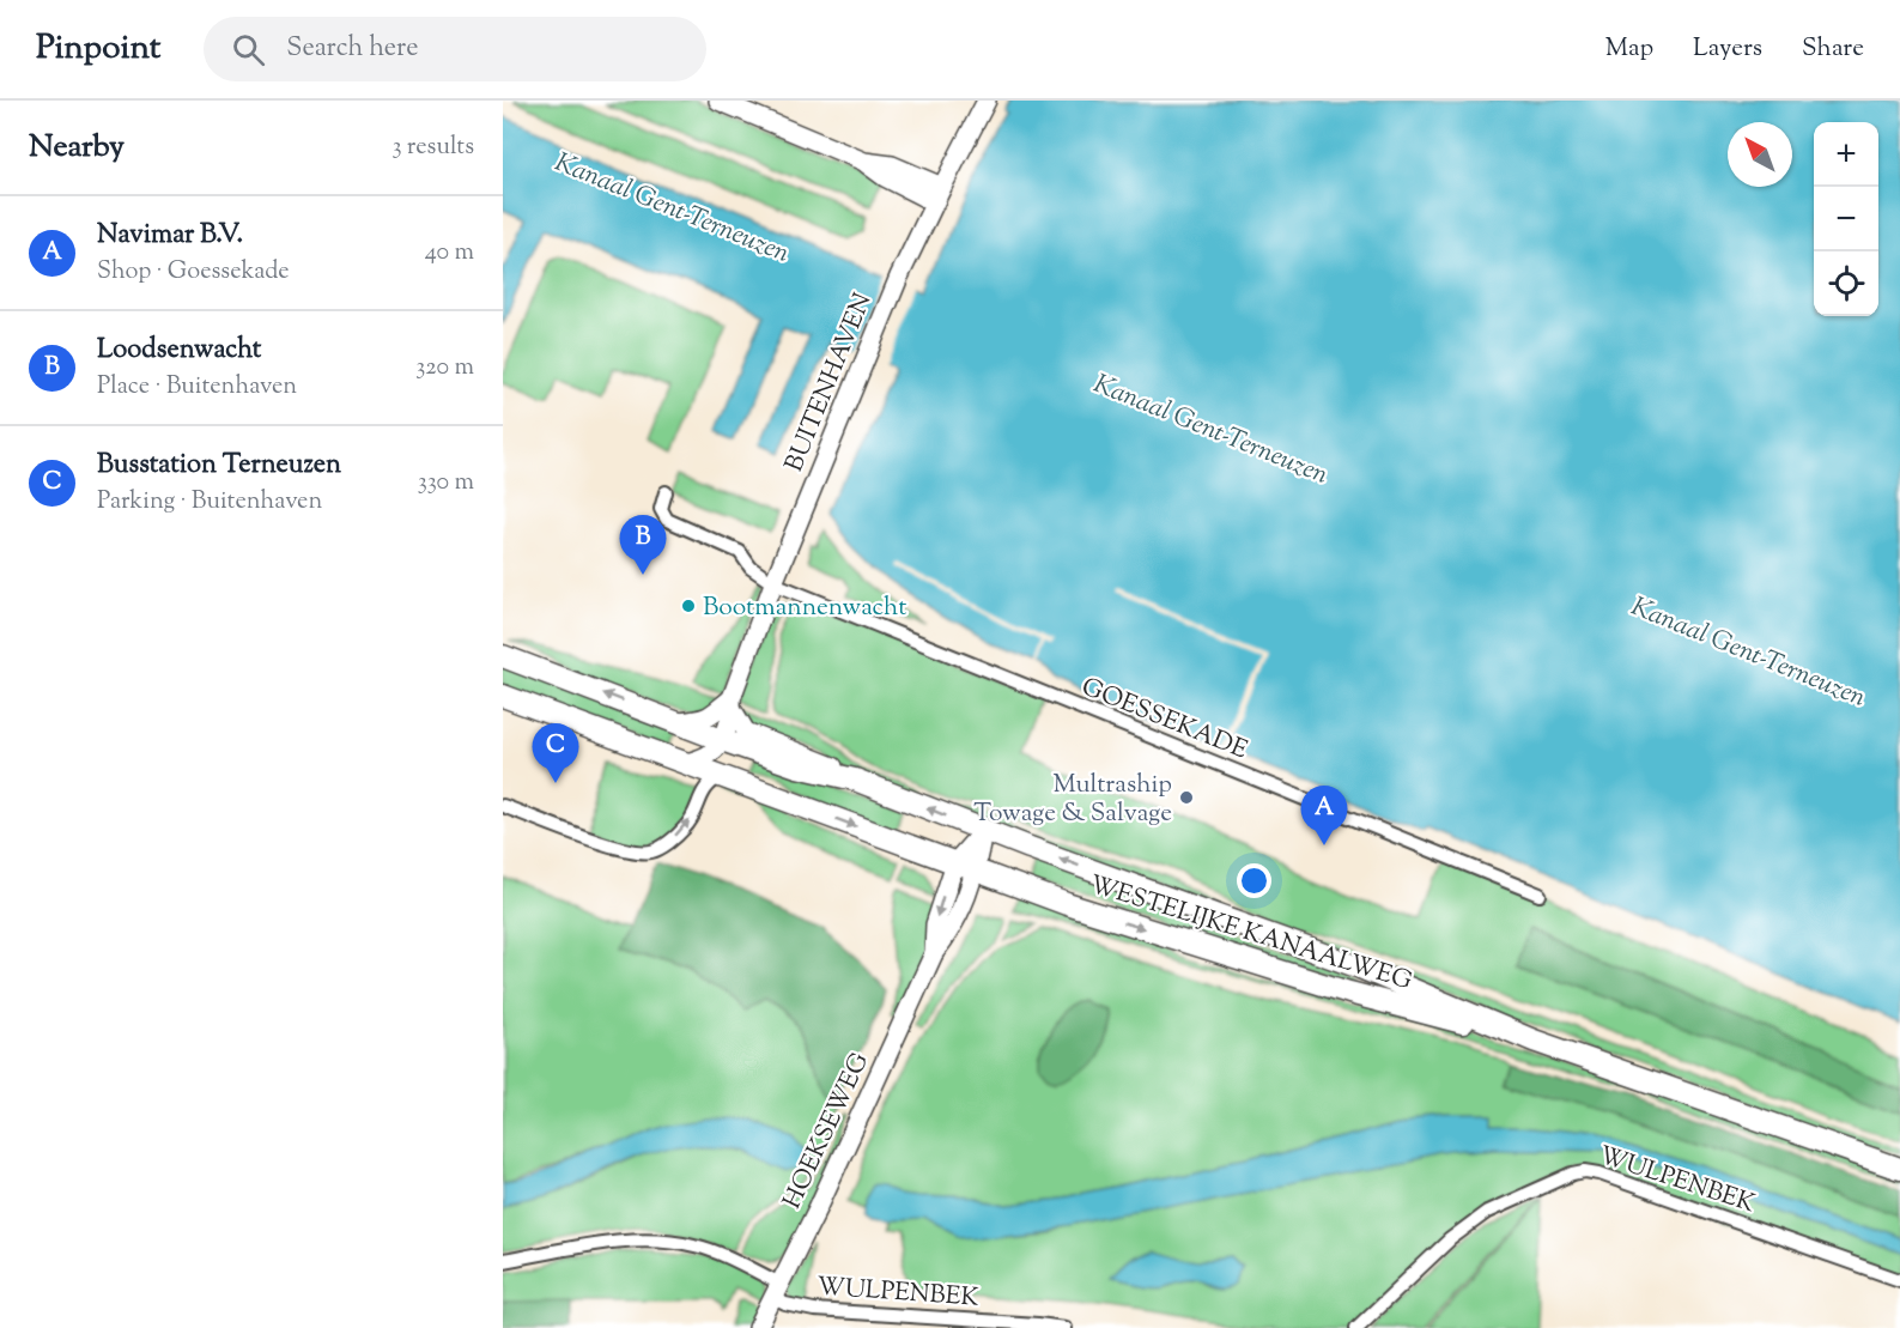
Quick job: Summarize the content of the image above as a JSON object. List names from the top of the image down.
{
  "streets": {
    "main road": ["BUITENHAVEN", "WESTELIJKE KANAALWEG", "HOEKSEWEG"],
    "street": ["GOESSEKADE", "WULPENBEK"]
  },
  "crossings": [
    ["BUITENHAVEN", "GOESSEKADE"],
    ["WESTELIJKE KANAALWEG", "HOEKSEWEG"],
    ["HOEKSEWEG", "WULPENBEK"]
  ],
  "water": ["Kanaal Gent-Terneuzen"],
  "places": ["Bootmannenwacht", "Multraship Towage & Salvage"],
  "north": "top left",
  "page": {
    "header": "Pinpoint",
    "search": "Search here",
    "nav": ["Map", "Layers", "Share"],
    "heading": ["Nearby", "3 results"],
    "map_buttons": ["+", "−"],
    "list": [
      {
        "mark": "A",
        "name": "Navimar B.V.",
        "note": "Shop · Goessekade",
        "value": "40 m"
      },
      {
        "mark": "B",
        "name": "Loodsenwacht",
        "note": "Place · Buitenhaven",
        "value": "320 m"
      },
      {
        "mark": "C",
        "name": "Busstation Terneuzen",
        "note": "Parking · Buitenhaven",
        "value": "330 m"
      }
    ],
    "pins": ["B", "C", "A"]
  }
}
